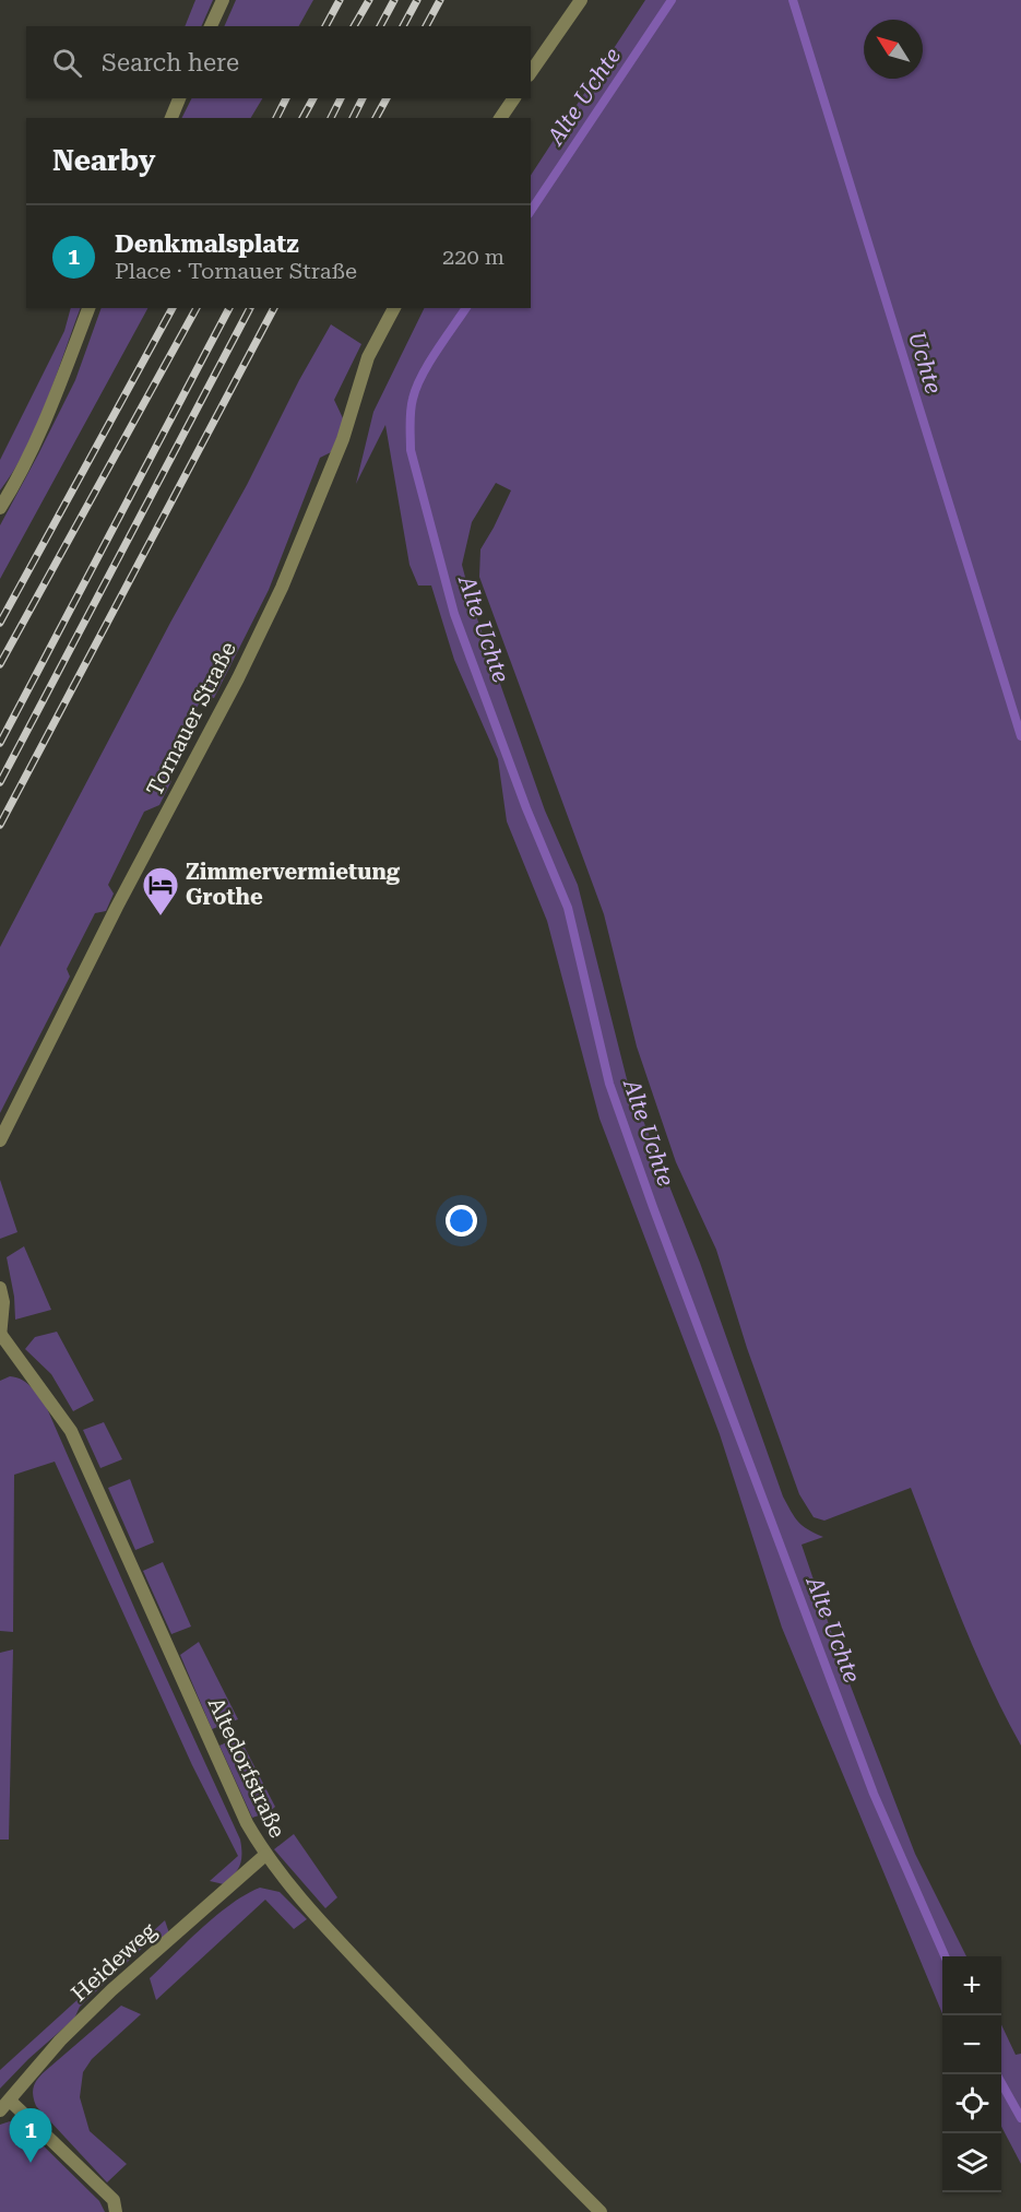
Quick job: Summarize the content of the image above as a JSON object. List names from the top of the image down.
{
  "streets": {
    "street": ["Tornauer Straße", "Altedorfstraße", "Heideweg"]
  },
  "crossings": [
    ["Altedorfstraße", "Heideweg"]
  ],
  "water": ["Alte Uchte", "Uchte"],
  "places": {
    "hotel": ["Zimmervermietung Grothe"]
  },
  "north": "top left",
  "page": {
    "search": "Search here",
    "heading": "Nearby",
    "list": [
      {
        "mark": "1",
        "name": "Denkmalsplatz",
        "note": "Place · Tornauer Straße",
        "value": "220 m"
      }
    ],
    "map_buttons": ["+", "−"],
    "pins": "1"
  }
}
